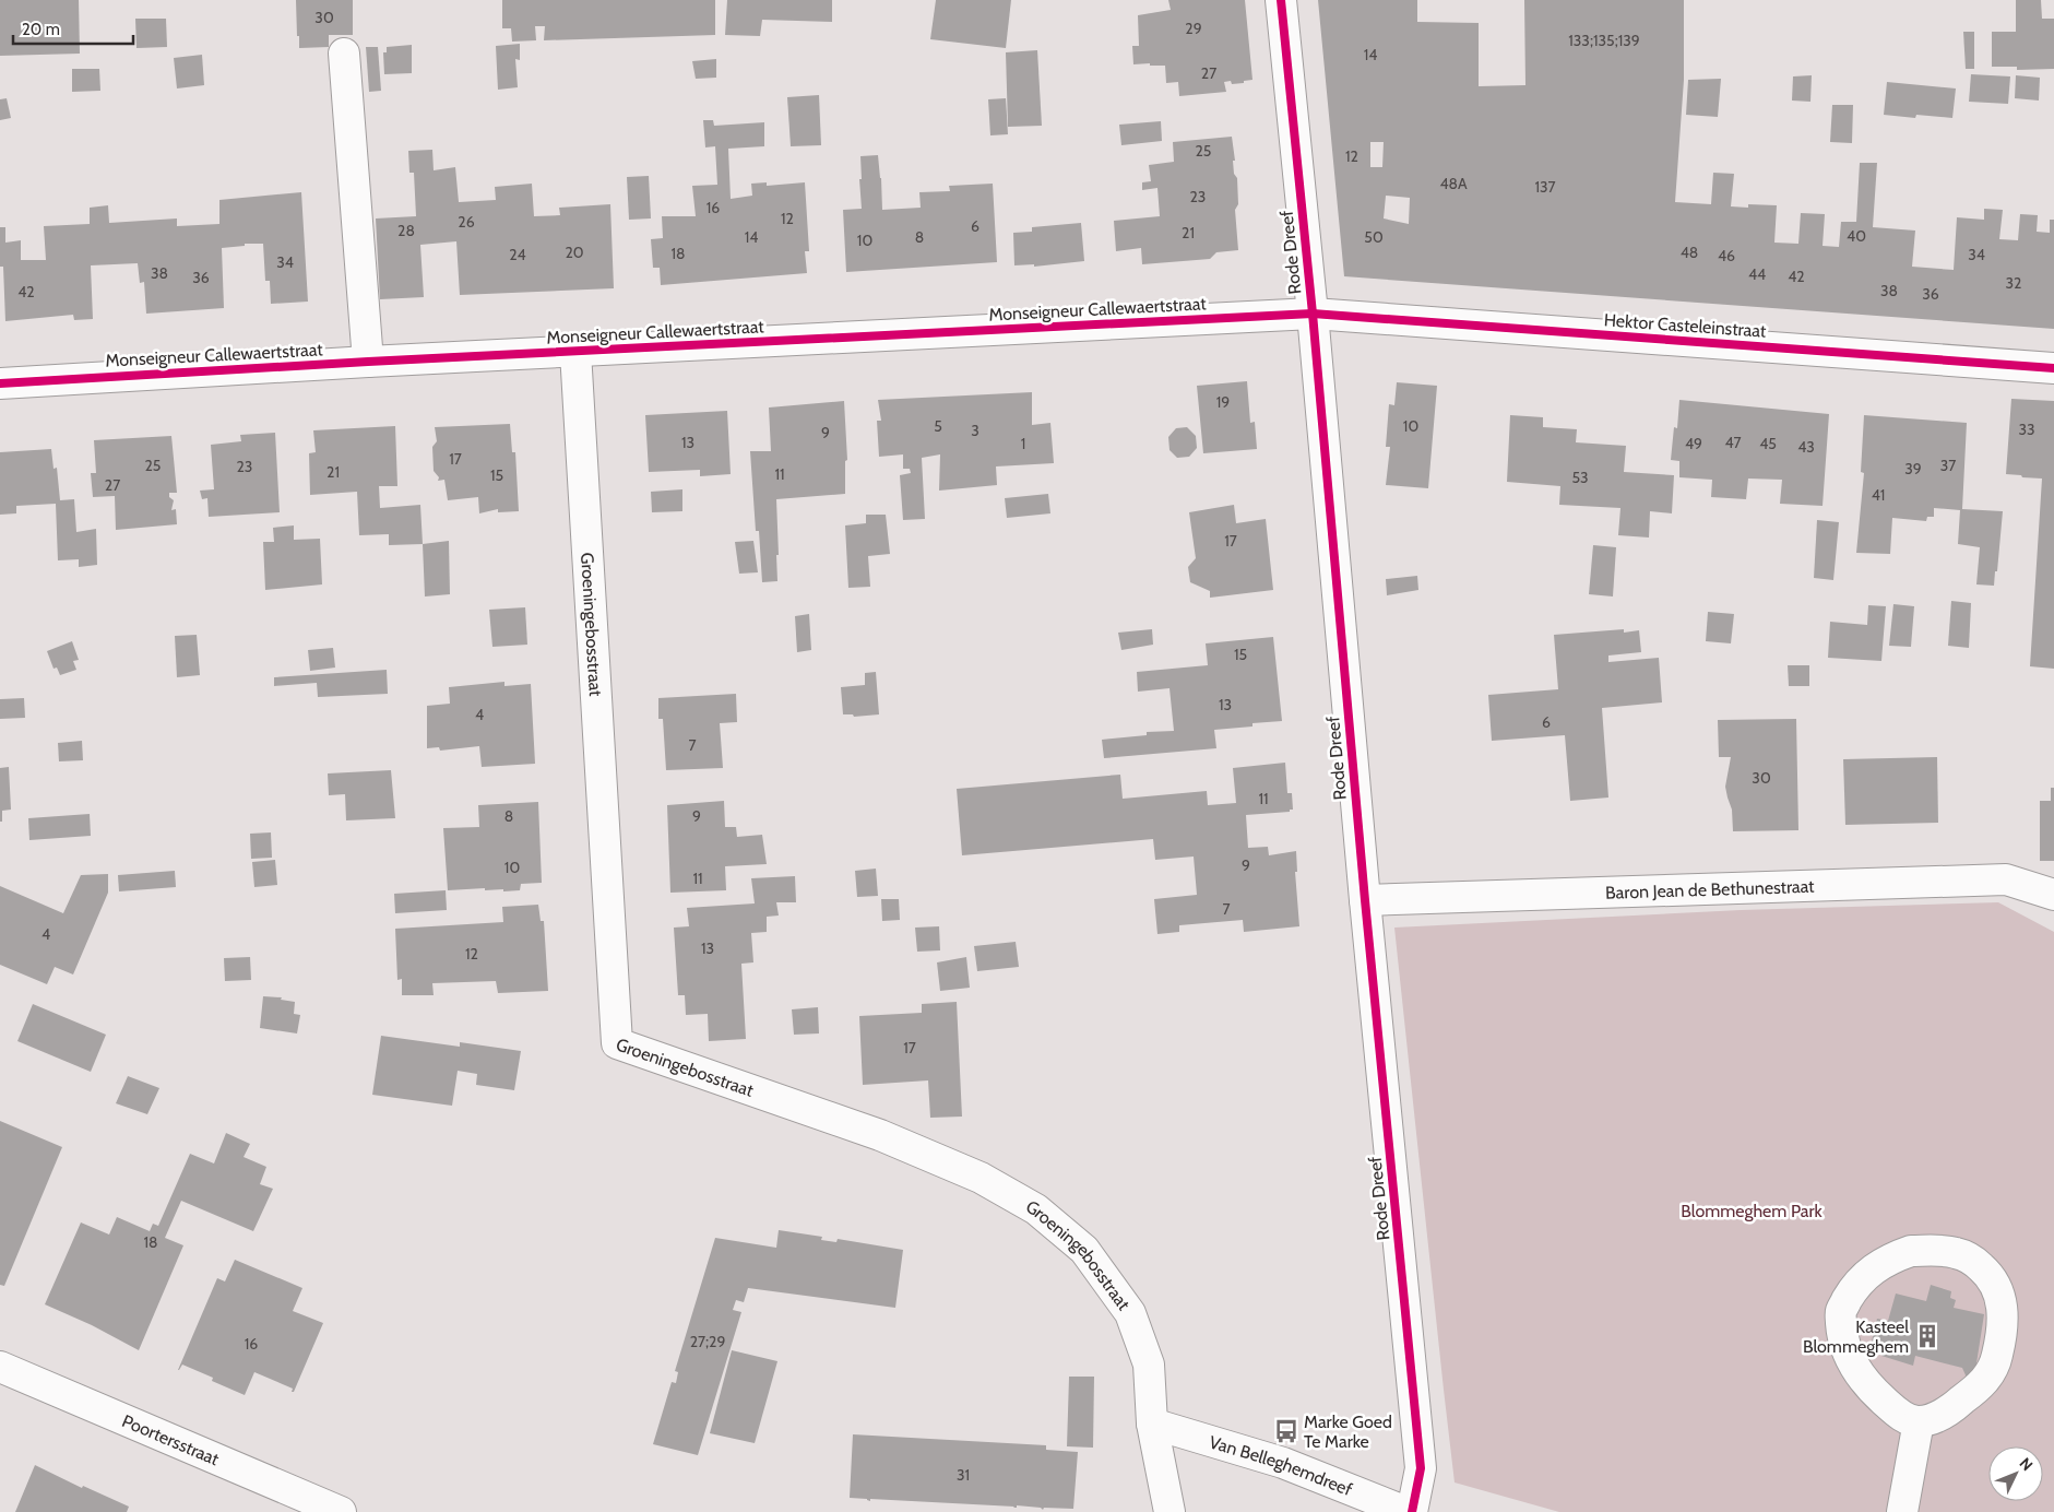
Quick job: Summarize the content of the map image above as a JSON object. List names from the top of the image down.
{
  "streets": {
    "street": [
      "Rode Dreef",
      "Monseigneur Callewaertstraat",
      "Hektor Casteleinstraat",
      "Groeningebosstraat",
      "Baron Jean de Bethunestraat",
      "Poortersstraat",
      "Van Belleghemdreef"
    ]
  },
  "crossings": [
    ["Rode Dreef", "Monseigneur Callewaertstraat"],
    ["Rode Dreef", "Hektor Casteleinstraat"],
    ["Rode Dreef", "Baron Jean de Bethunestraat"],
    ["Monseigneur Callewaertstraat", "Hektor Casteleinstraat"],
    ["Monseigneur Callewaertstraat", "Groeningebosstraat"],
    ["Groeningebosstraat", "Van Belleghemdreef"]
  ],
  "parks": ["Blommeghem Park"],
  "places": {
    "building": ["Kasteel Blommeghem"],
    "bus stop": ["Marke Goed Te Marke"]
  },
  "house_numbers": [
    "30",
    "29",
    "133;135;139",
    "14",
    "27",
    "25",
    "12",
    "48A",
    "137",
    "23",
    "16",
    "12",
    "26",
    "6",
    "28",
    "21",
    "40",
    "14",
    "8",
    "50",
    "10",
    "20",
    "48",
    "18",
    "24",
    "34",
    "46",
    "34",
    "38",
    "44",
    "42",
    "36",
    "32",
    "38",
    "42",
    "36",
    "19",
    "5",
    "10",
    "33",
    "3",
    "9",
    "13",
    "47",
    "1",
    "49",
    "45",
    "43",
    "17",
    "25",
    "37",
    "23",
    "39",
    "21",
    "11",
    "15",
    "53",
    "27",
    "41",
    "17",
    "15",
    "13",
    "4",
    "6",
    "7",
    "30",
    "11",
    "8",
    "9",
    "9",
    "10",
    "11",
    "7",
    "4",
    "13",
    "12",
    "17",
    "18",
    "27;29",
    "16",
    "31"
  ],
  "scale_bar": "20 m",
  "north": "top right"
}
